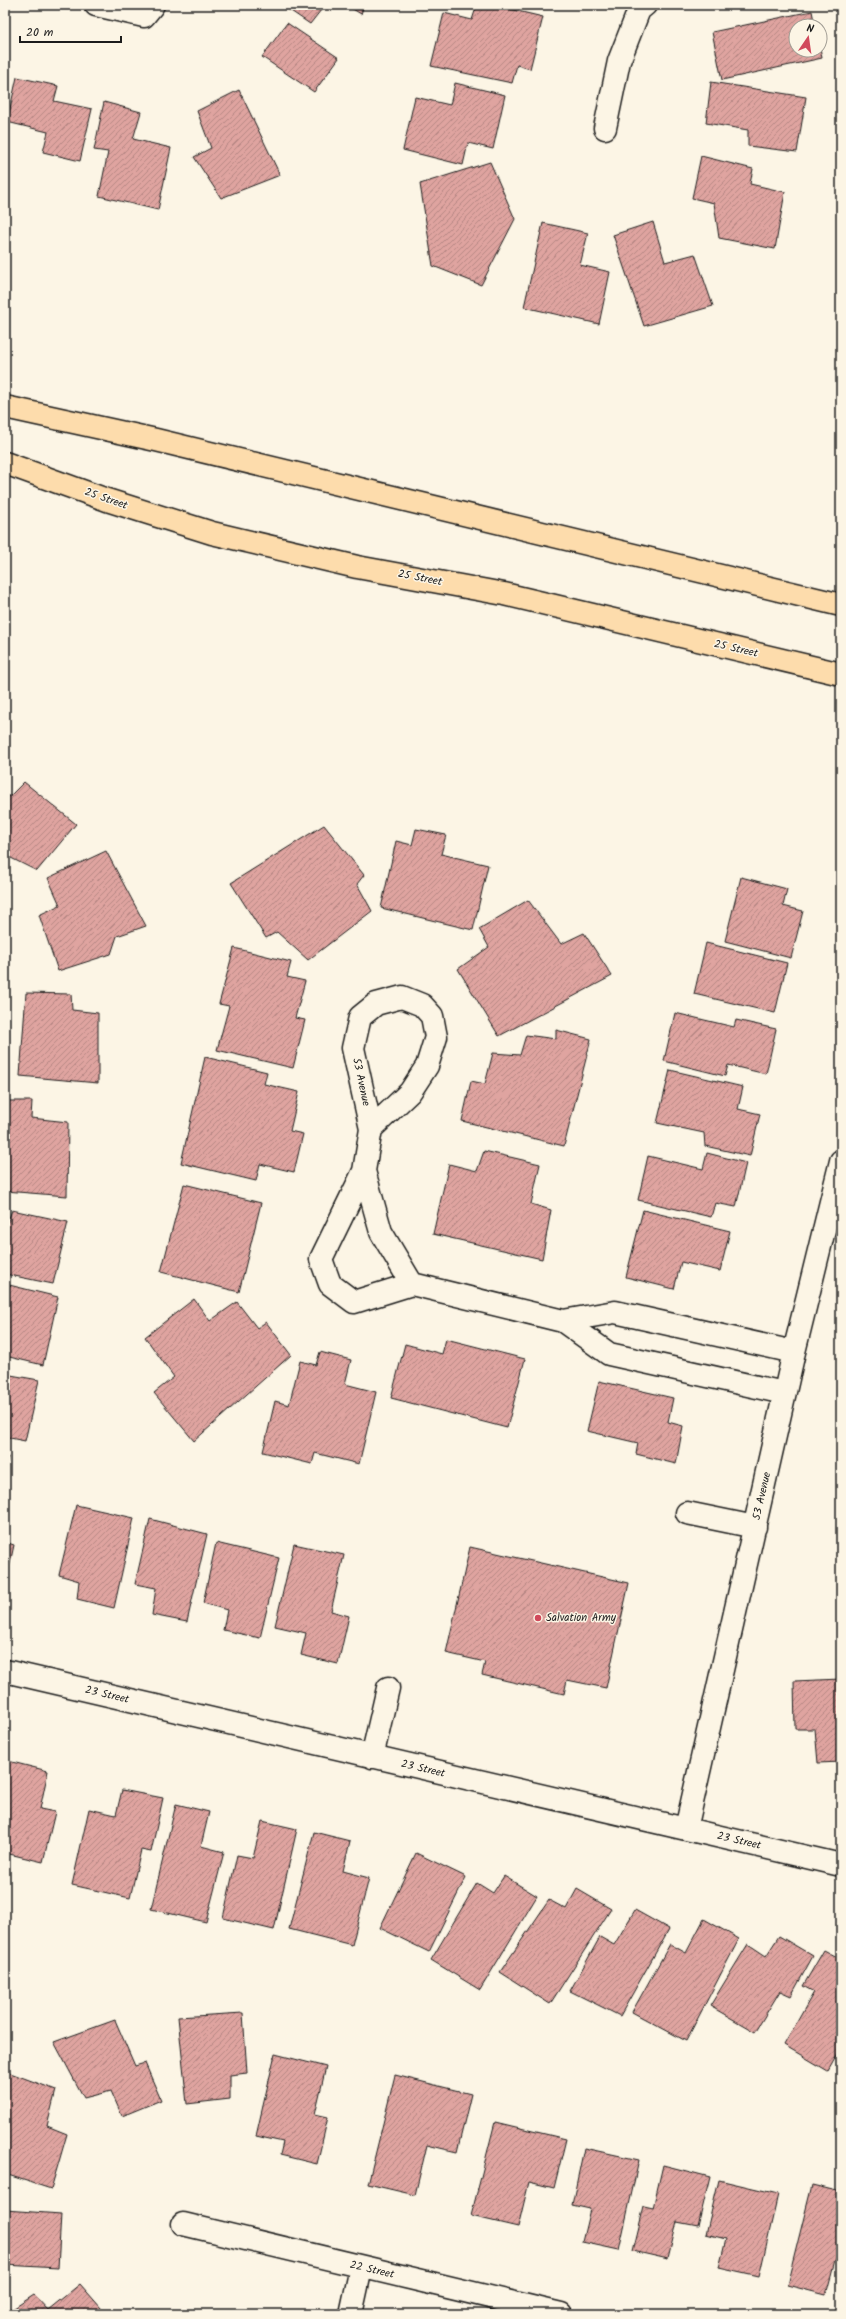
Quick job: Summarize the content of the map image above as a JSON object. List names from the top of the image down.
{
  "streets": {
    "main road": ["25 Street"],
    "street": ["53 Avenue", "23 Street", "22 Street"]
  },
  "crossings": [
    ["53 Avenue", "23 Street"]
  ],
  "places": ["Salvation Army"],
  "scale_bar": "20 m",
  "north": "top"
}
